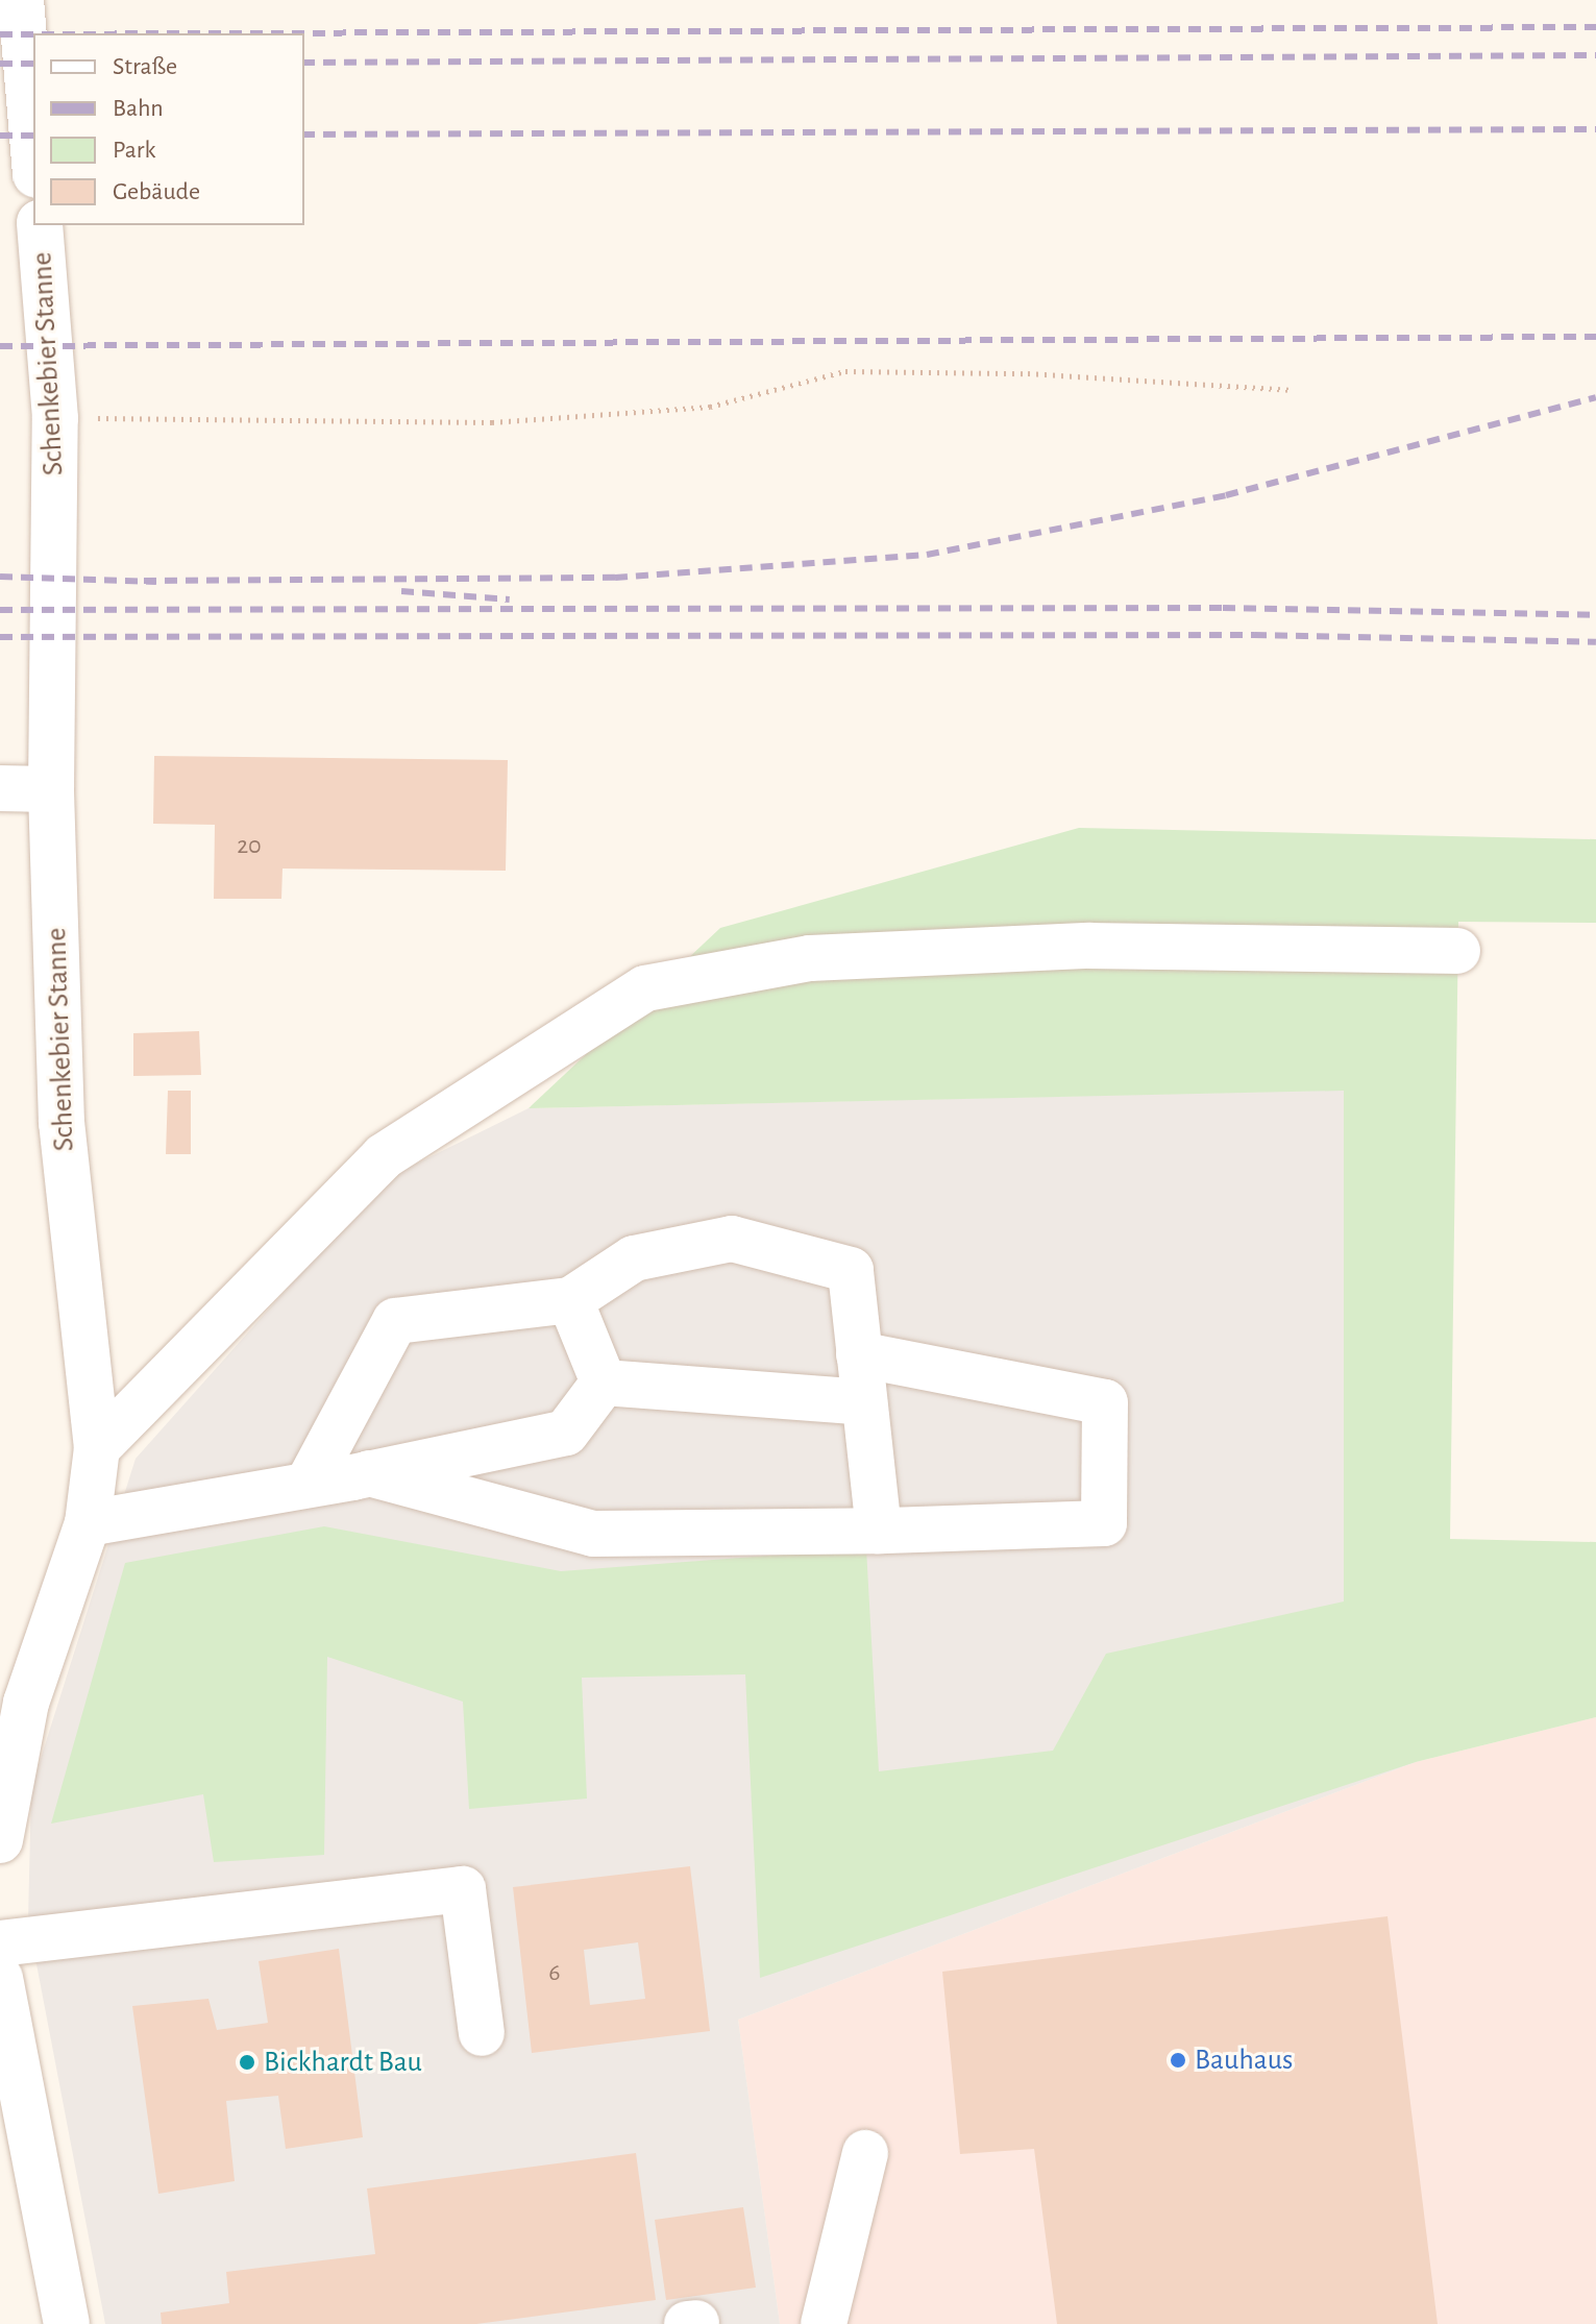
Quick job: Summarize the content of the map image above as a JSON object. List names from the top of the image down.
{
  "streets": {
    "street": ["Schenkebier Stanne"]
  },
  "places": ["Bauhaus", "Bickhardt Bau"],
  "house_numbers": ["20", "6"],
  "legend": [
    "Straße",
    "Bahn",
    "Park",
    "Gebäude"
  ]
}
